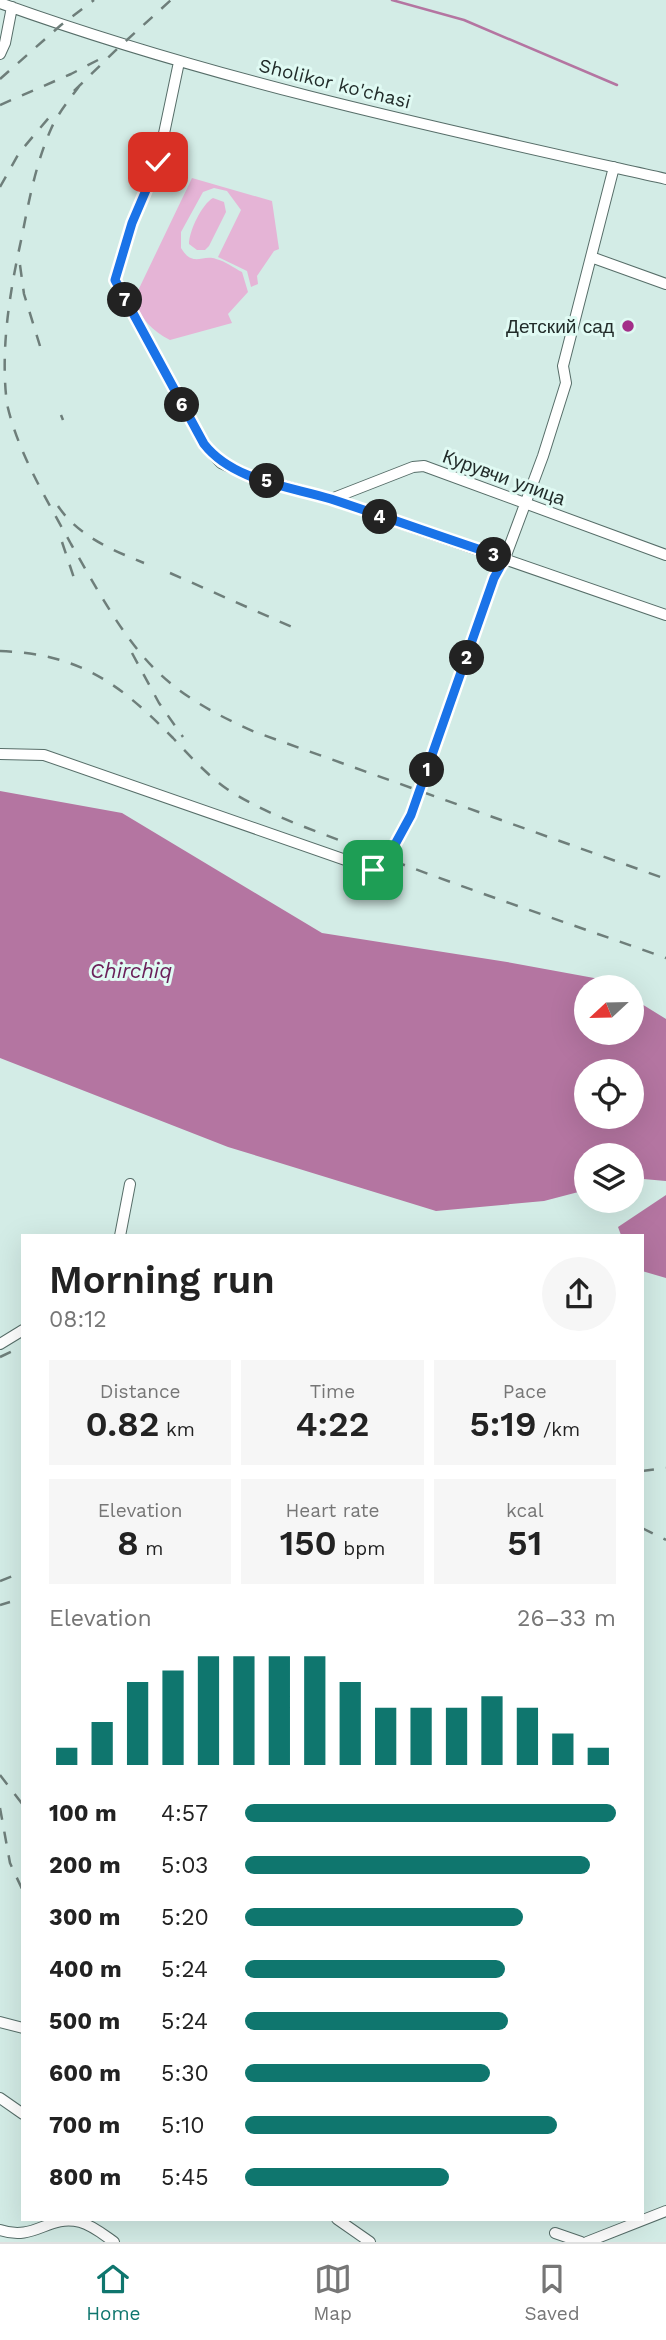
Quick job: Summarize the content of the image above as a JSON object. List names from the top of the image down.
{
  "streets": {
    "street": ["Sholikor ko'chasi", "Курувчи улица"]
  },
  "water": ["Chirchiq"],
  "places": ["Детский сад"],
  "north": "left",
  "page": {
    "pins": [
      "7",
      "6",
      "5",
      "4",
      "3",
      "2",
      "1"
    ],
    "heading": ["Morning run", "08:12"],
    "stats": [
      ["Distance", "0.82 km"],
      ["Time", "4:22"],
      ["Pace", "5:19 /km"],
      ["Elevation", "8 m"],
      ["Heart rate", "150 bpm"],
      ["kcal", "51"]
    ],
    "chart": ["Elevation", "26–33 m"],
    "list": [
      {
        "name": "100 m",
        "note": "4:57"
      },
      {
        "name": "200 m",
        "note": "5:03"
      },
      {
        "name": "300 m",
        "note": "5:20"
      },
      {
        "name": "400 m",
        "note": "5:24"
      },
      {
        "name": "500 m",
        "note": "5:24"
      },
      {
        "name": "600 m",
        "note": "5:30"
      },
      {
        "name": "700 m",
        "note": "5:10"
      },
      {
        "name": "800 m",
        "note": "5:45"
      }
    ],
    "tabs": ["Home", "Map", "Saved"]
  }
}
